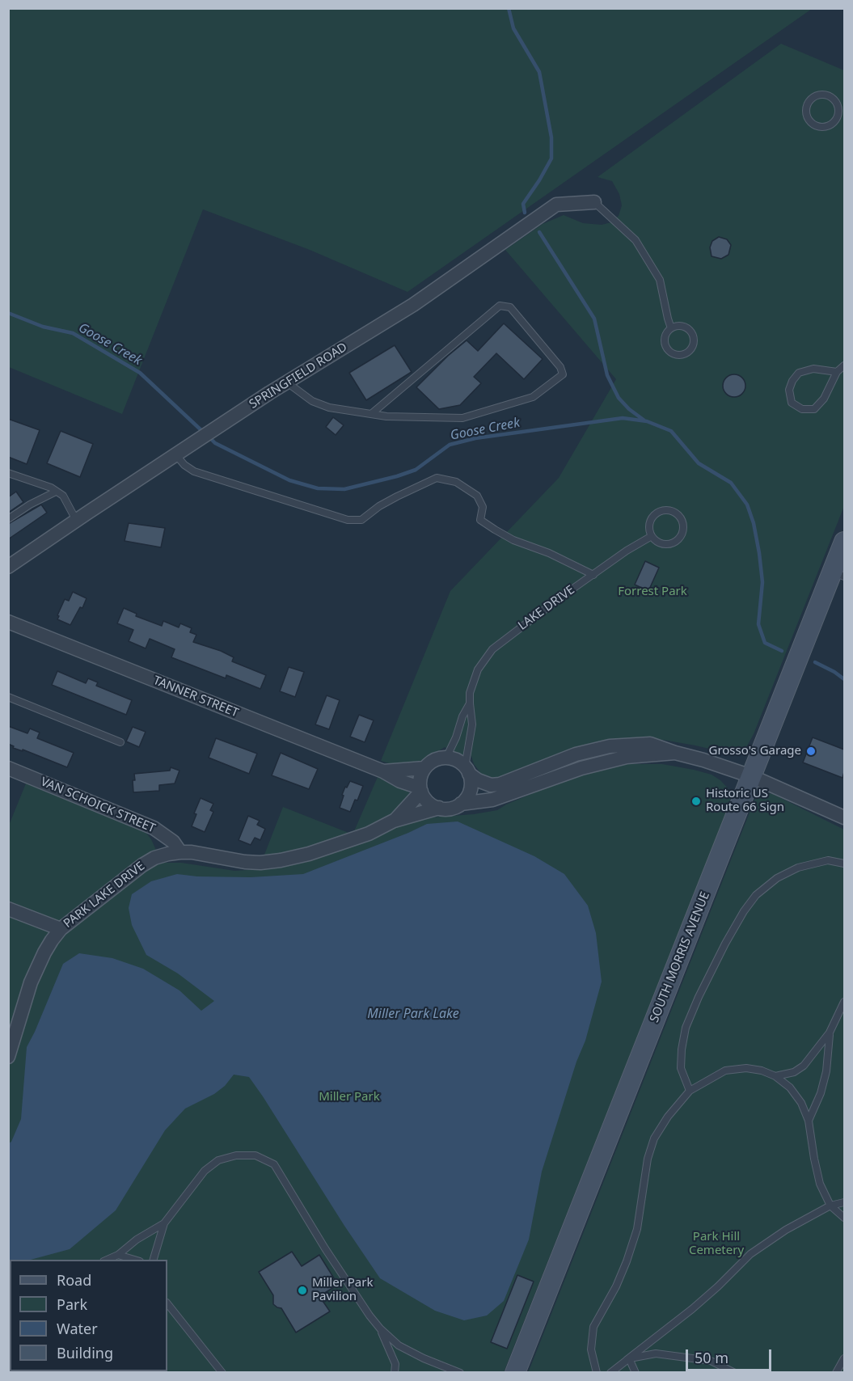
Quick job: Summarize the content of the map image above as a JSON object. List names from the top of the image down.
{
  "streets": {
    "main road": ["SOUTH MORRIS AVENUE"],
    "street": [
      "SPRINGFIELD ROAD",
      "TANNER STREET",
      "VAN SCHOICK STREET",
      "PARK LAKE DRIVE"
    ],
    "lane": ["LAKE DRIVE"]
  },
  "crossings": [
    ["LAKE DRIVE", "TANNER STREET"],
    ["LAKE DRIVE", "PARK LAKE DRIVE"],
    ["TANNER STREET", "PARK LAKE DRIVE"],
    ["VAN SCHOICK STREET", "PARK LAKE DRIVE"]
  ],
  "water": ["Goose Creek", "Miller Park Lake"],
  "parks": ["Forrest Park", "Miller Park", "Park Hill Cemetery"],
  "places": ["Grosso's Garage", "Historic US Route 66 Sign", "Miller Park Pavilion"],
  "legend": [
    "Road",
    "Park",
    "Water",
    "Building"
  ],
  "scale_bar": "50 m"
}
